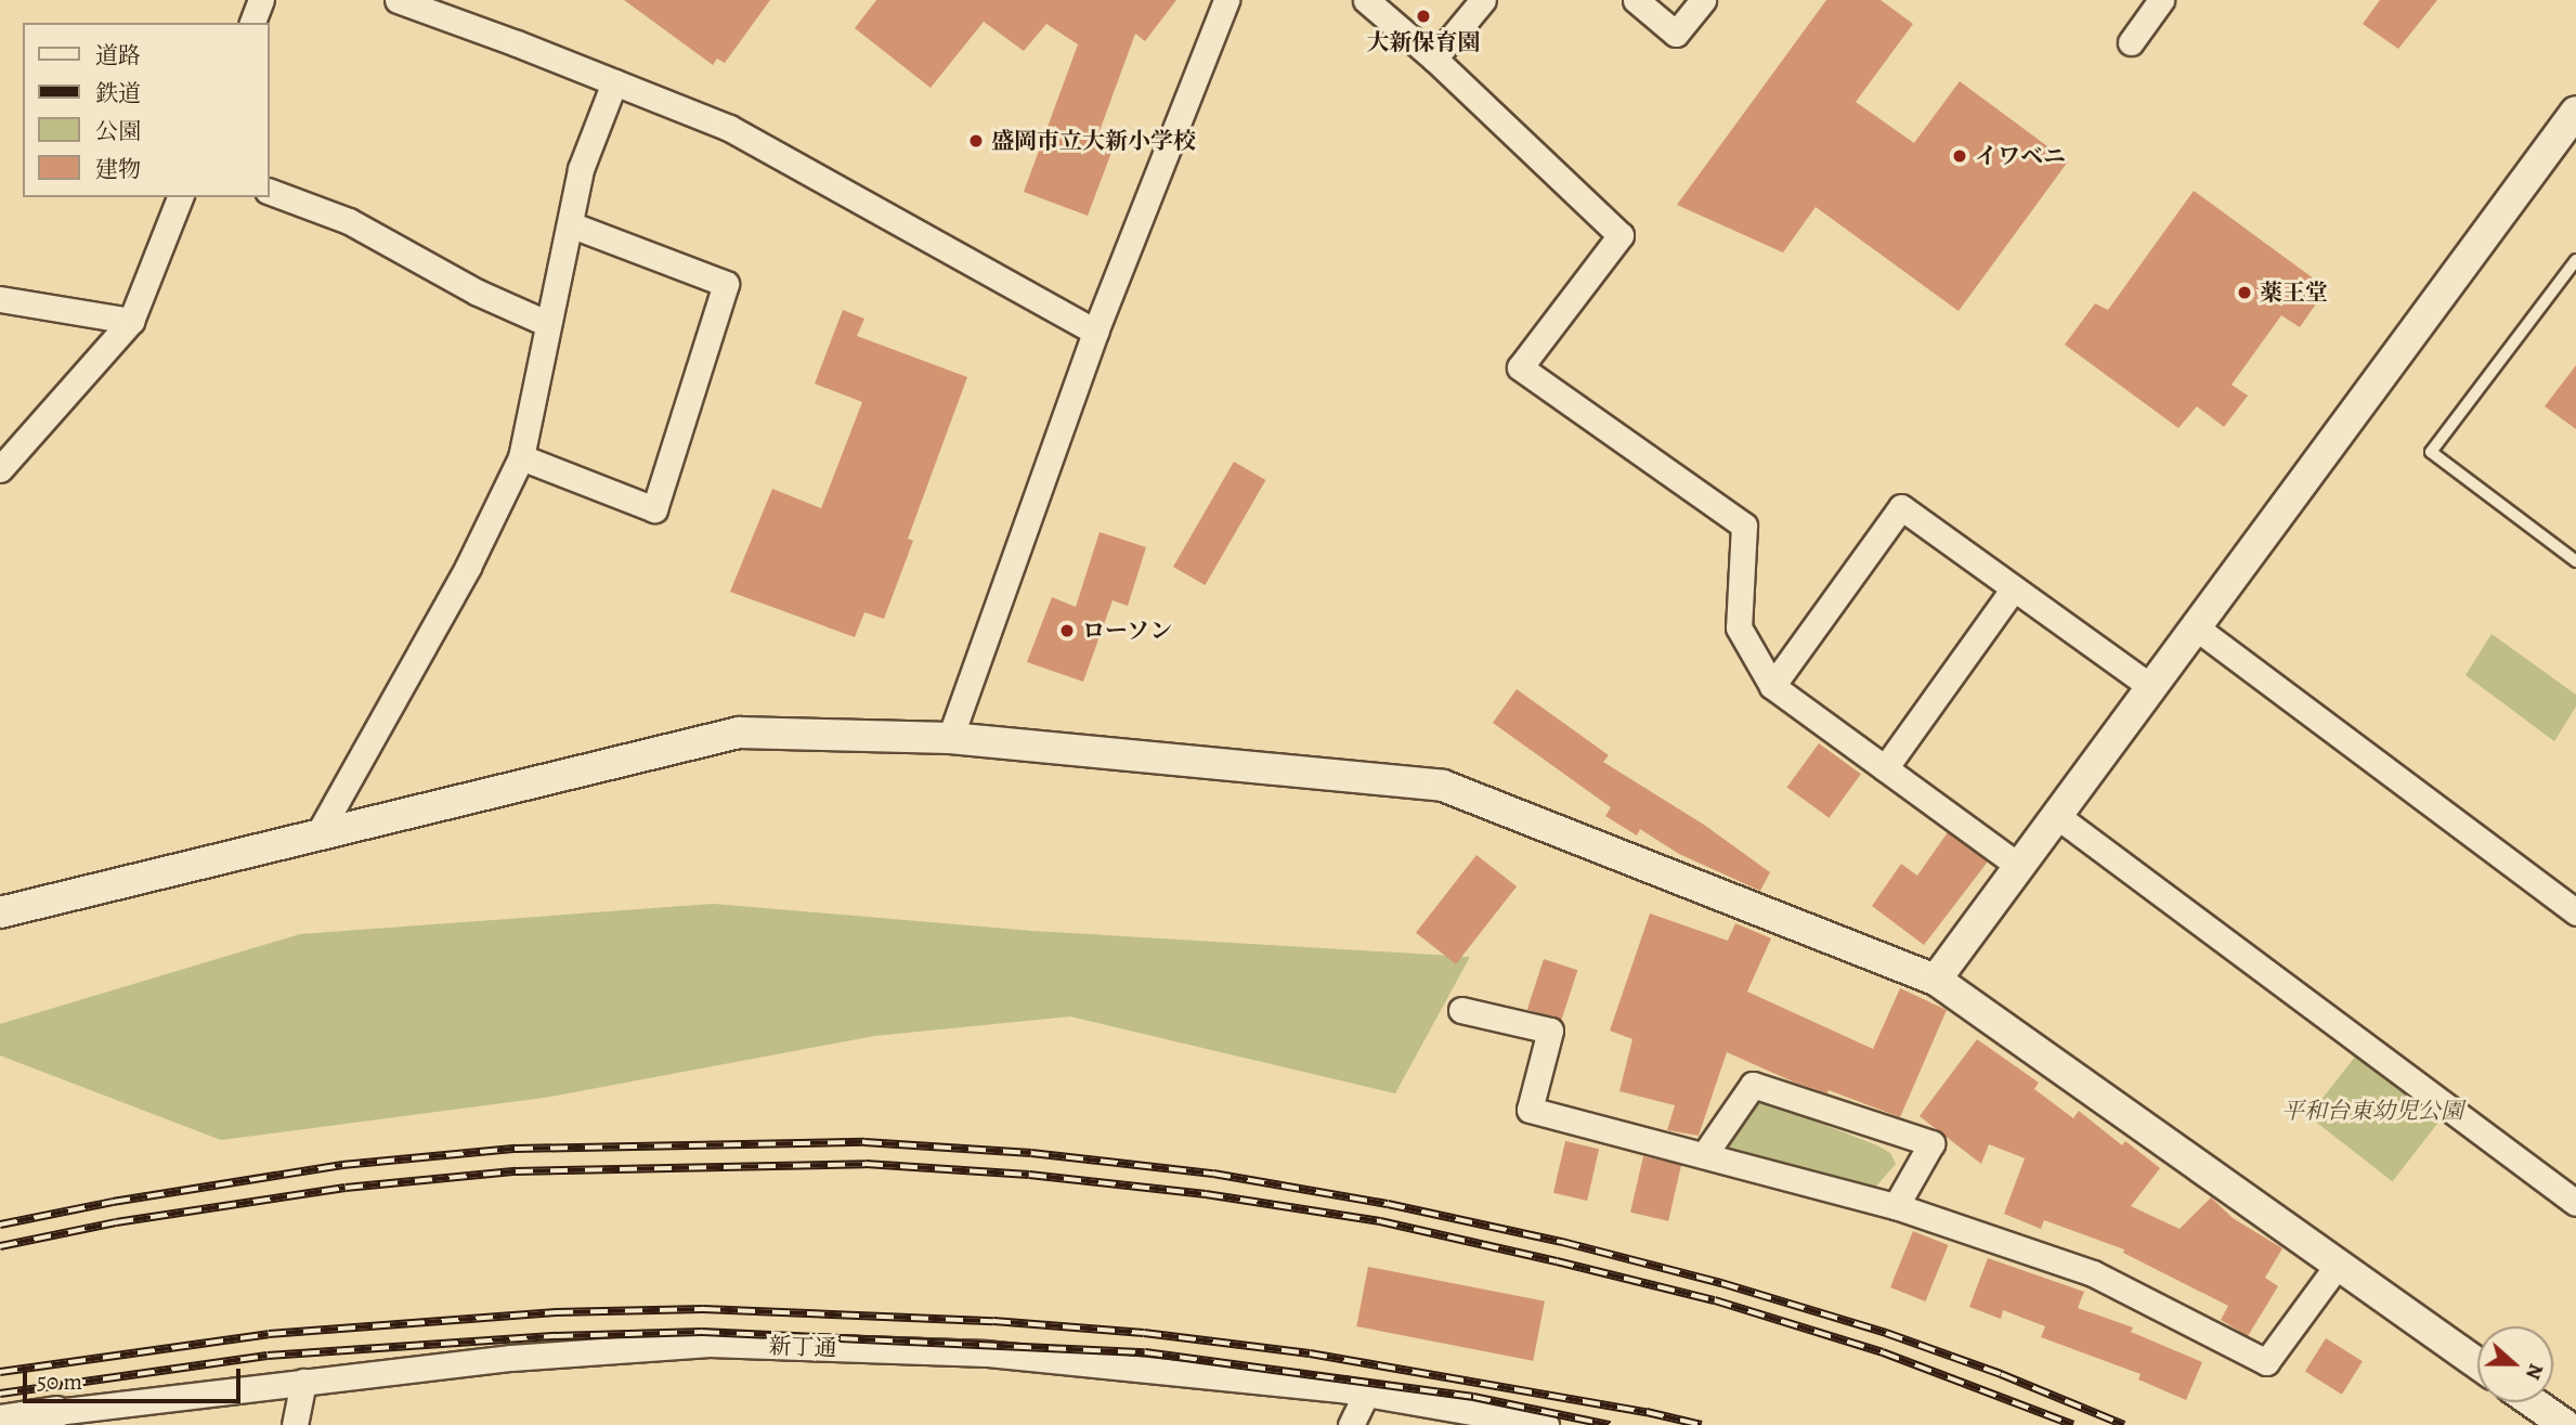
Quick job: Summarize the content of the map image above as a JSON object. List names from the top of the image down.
{
  "streets": {
    "street": ["新丁通"]
  },
  "parks": ["平和台東幼児公園"],
  "places": [
    "大新保育園",
    "盛岡市立大新小学校",
    "イワベニ",
    "薬王堂",
    "ローソン"
  ],
  "legend": [
    "道路",
    "鉄道",
    "公園",
    "建物"
  ],
  "scale_bar": "50 m",
  "north": "right"
}
